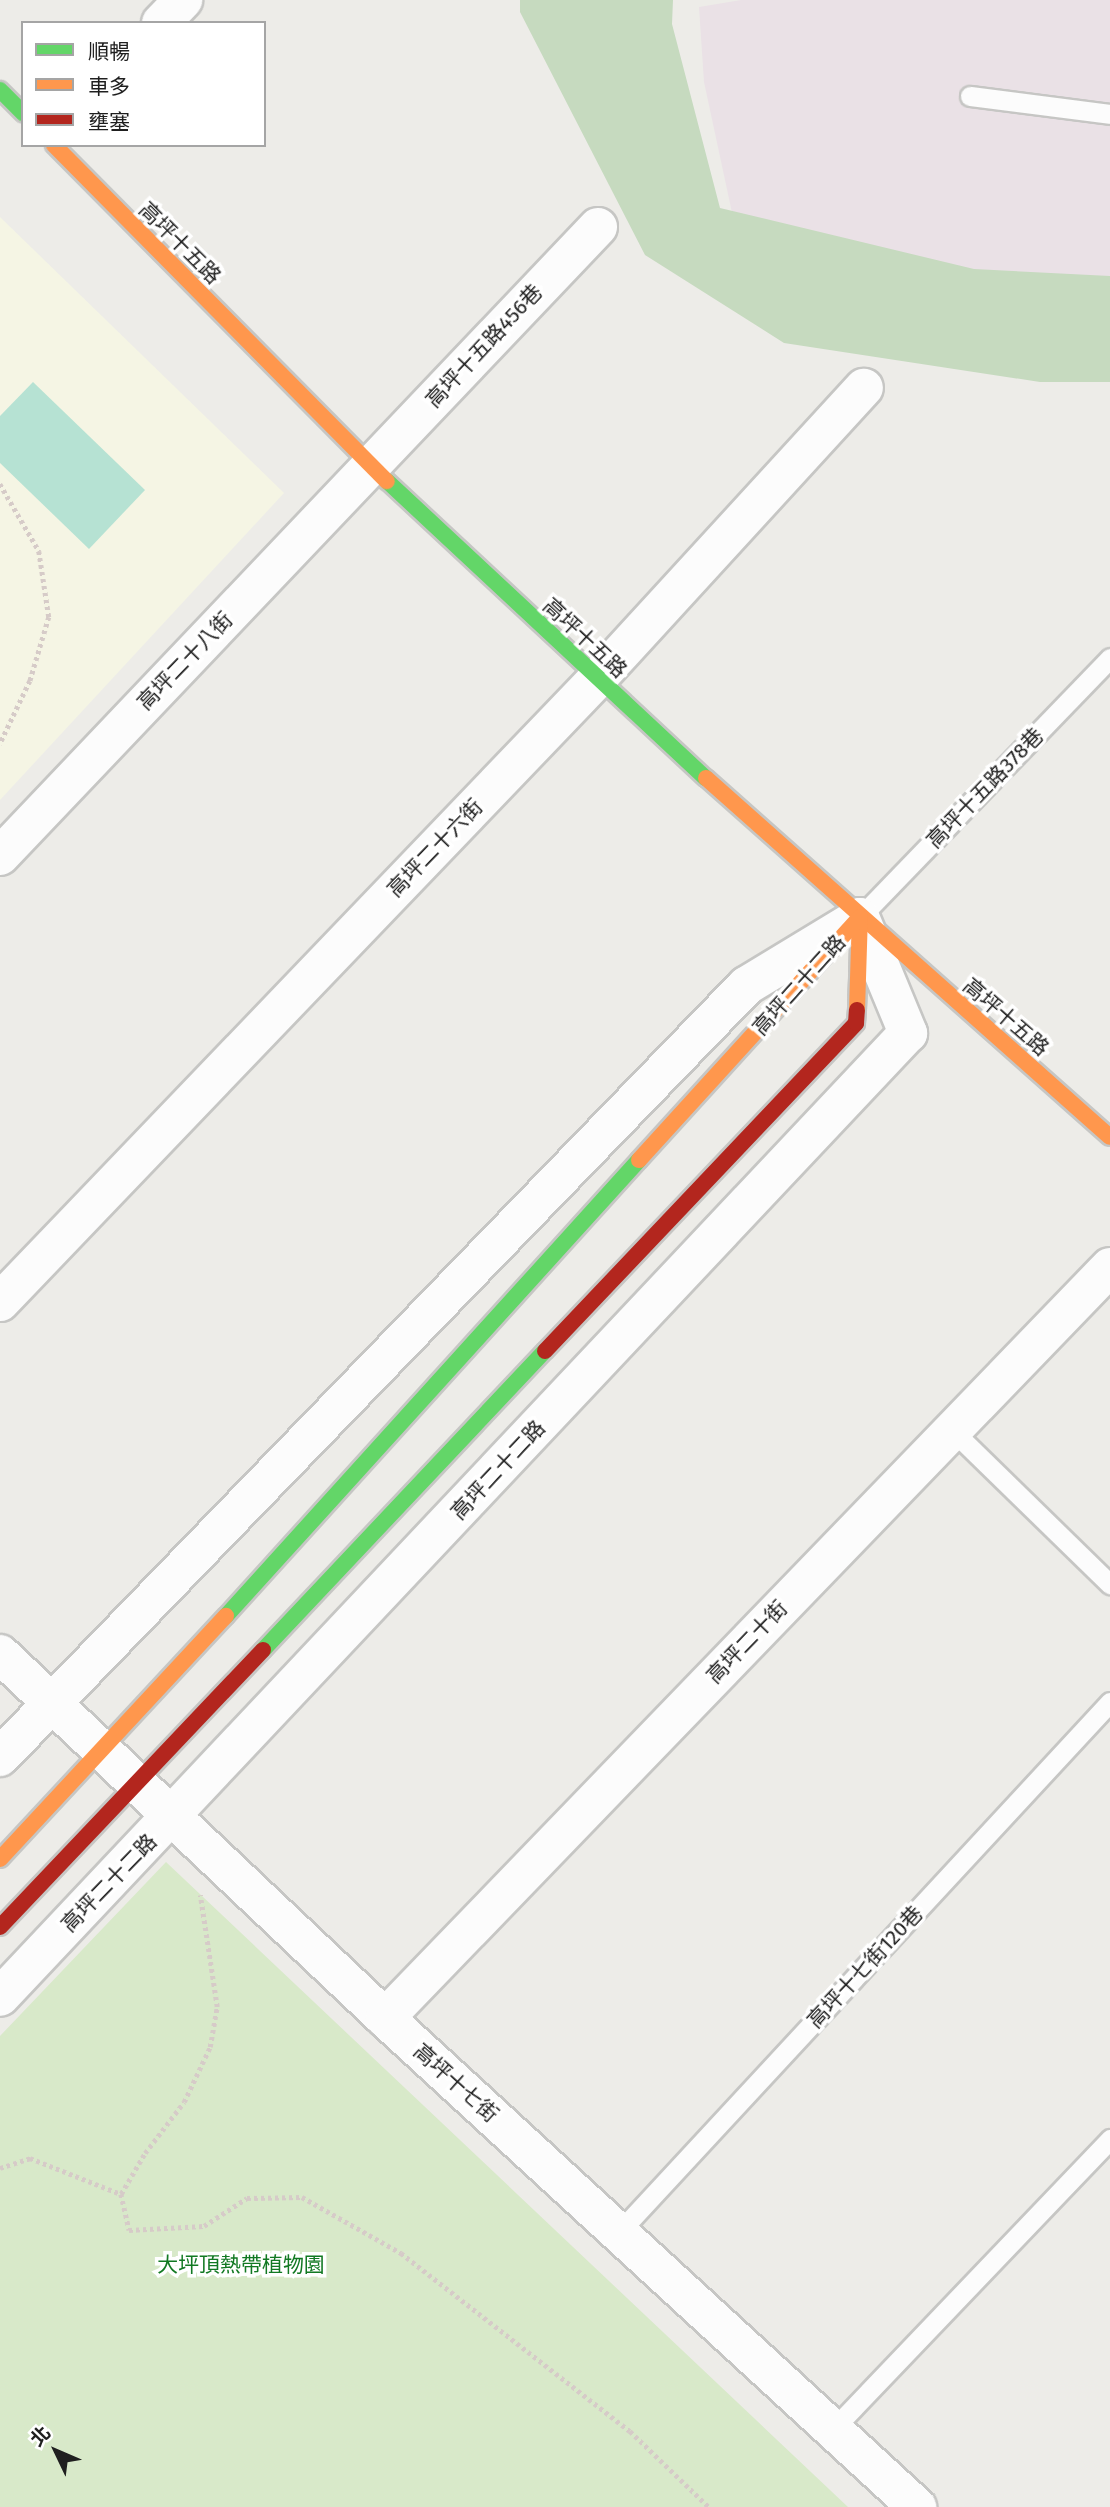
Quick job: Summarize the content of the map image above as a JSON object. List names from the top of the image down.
{
  "streets": {
    "street": [
      "高坪十五路",
      "高坪十五路456巷",
      "高坪二十八街",
      "高坪二十六街",
      "高坪二十二路",
      "高坪二十街",
      "高坪十七街"
    ],
    "lane": ["高坪十五路378巷", "高坪十七街120巷"]
  },
  "crossings": [
    ["高坪十五路", "高坪十五路456巷"],
    ["高坪十五路", "高坪二十八街"],
    ["高坪十五路", "高坪十五路378巷"],
    ["高坪十五路", "高坪二十六街"],
    ["高坪十五路", "高坪二十二路"],
    ["高坪十五路456巷", "高坪二十八街"],
    ["高坪十五路378巷", "高坪二十二路"],
    ["高坪二十二路", "高坪十七街"],
    ["高坪二十街", "高坪十七街"],
    ["高坪十七街120巷", "高坪十七街"]
  ],
  "parks": ["大坪頂熱帶植物園"],
  "legend": ["順暢", "車多", "壅塞"],
  "north": "top left"
}
